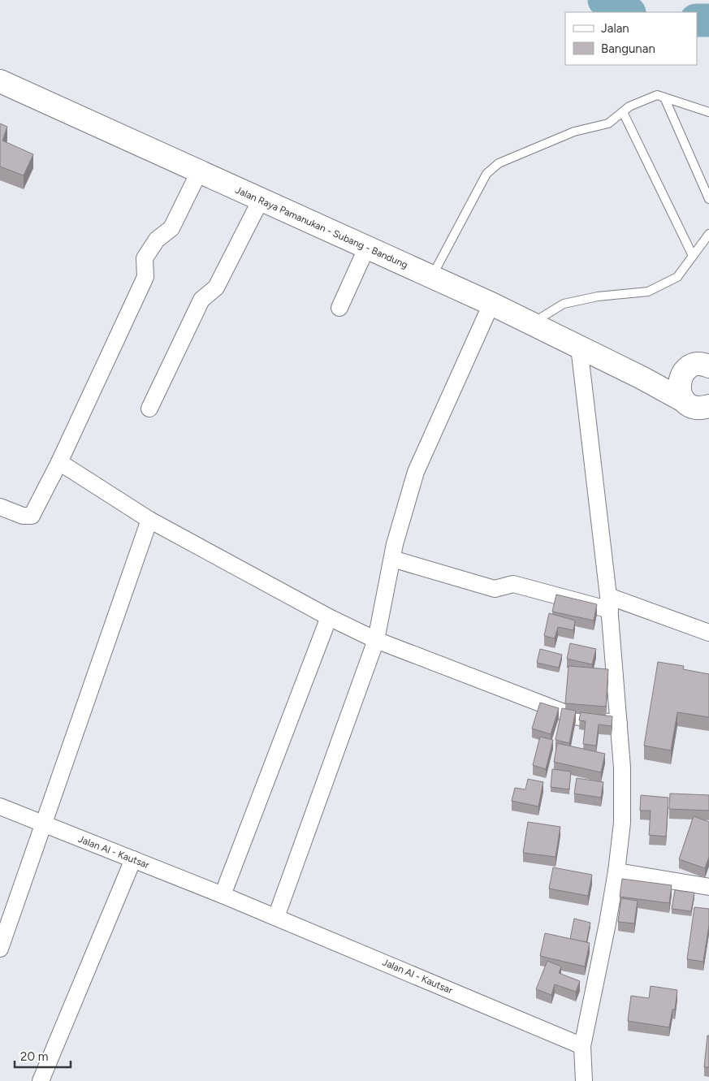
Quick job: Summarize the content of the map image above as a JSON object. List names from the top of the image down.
{
  "streets": {
    "main road": ["Jalan Raya Pamanukan - Subang - Bandung"],
    "street": ["Jalan Al - Kautsar"]
  },
  "legend": ["Jalan", "Bangunan"],
  "scale_bar": "20 m"
}
